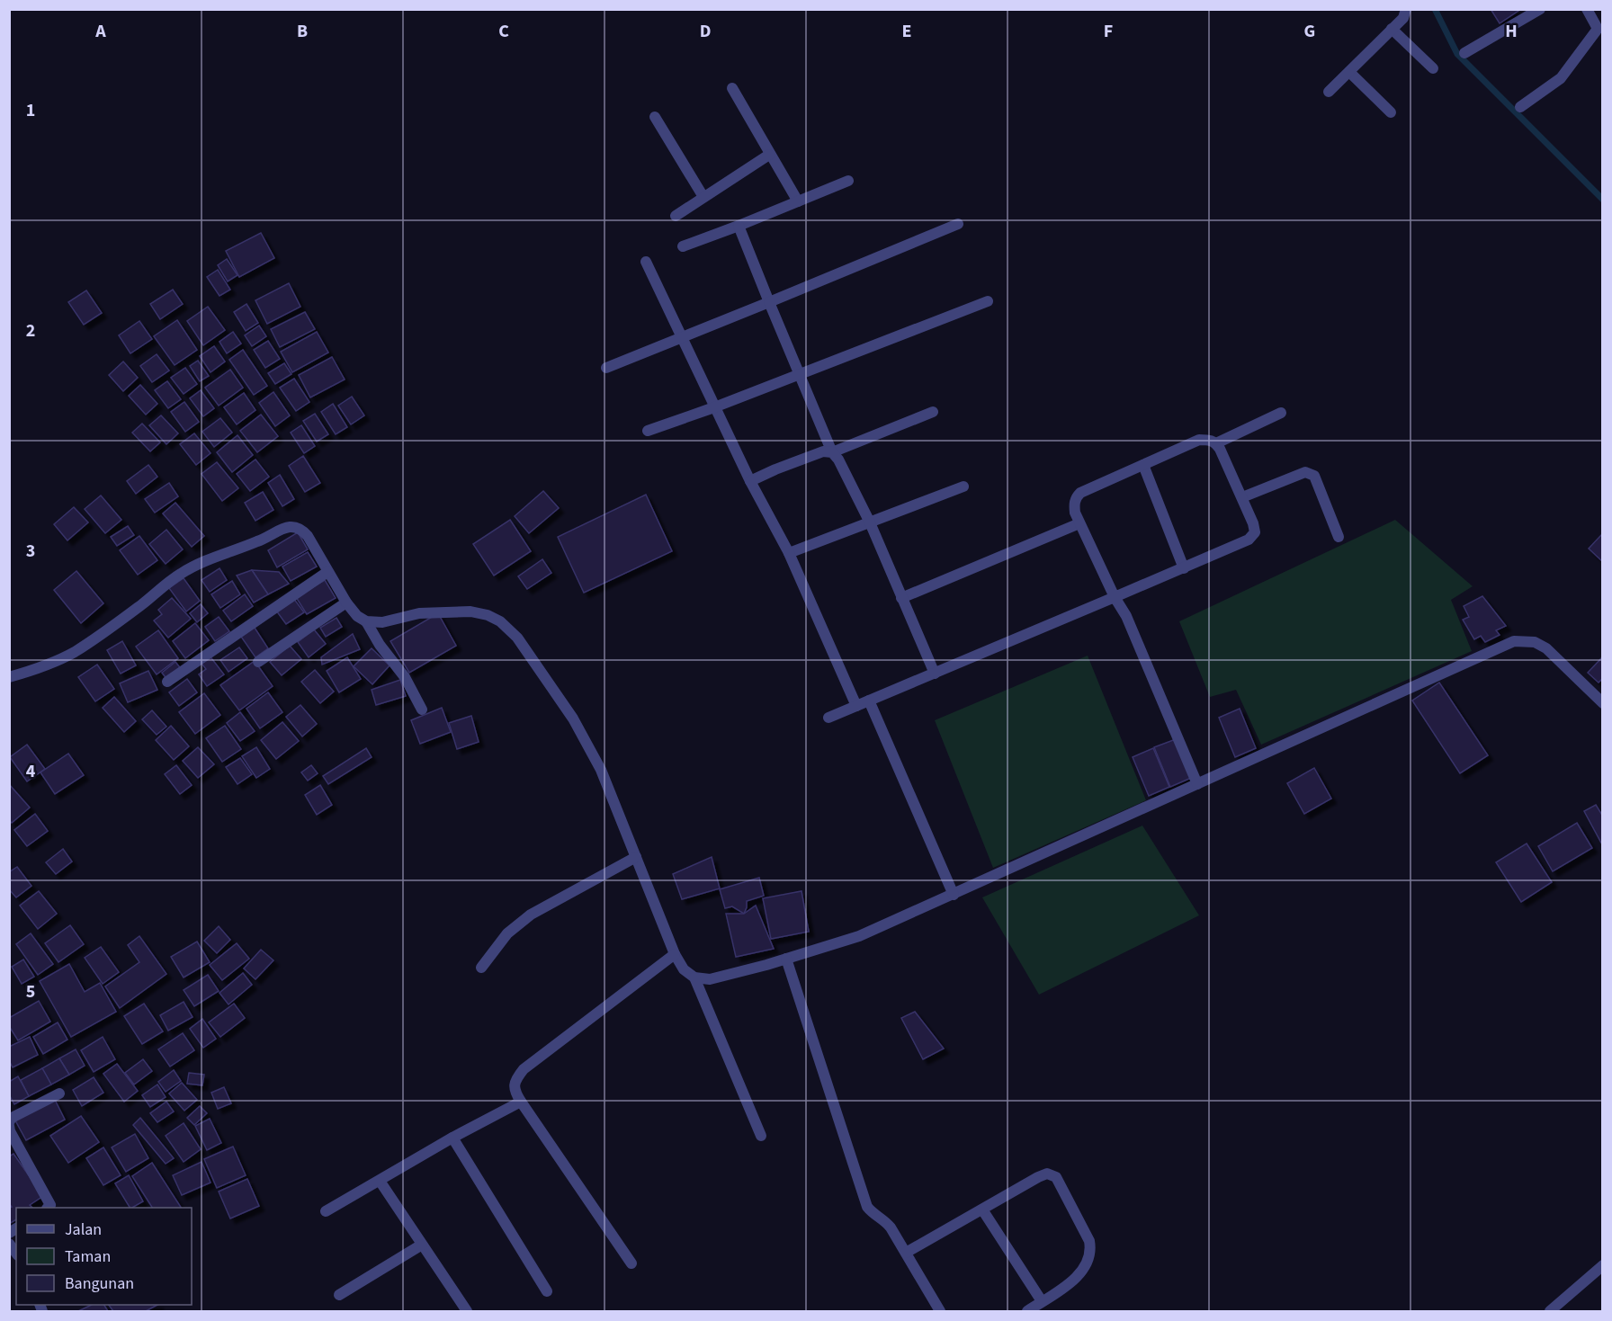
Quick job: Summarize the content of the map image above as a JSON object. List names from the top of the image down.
{
  "legend": ["Jalan", "Taman", "Bangunan"],
  "grid": {
    "columns": [
      "A",
      "B",
      "C",
      "D",
      "E",
      "F",
      "G",
      "H"
    ],
    "rows": [
      "1",
      "2",
      "3",
      "4",
      "5"
    ]
  }
}
